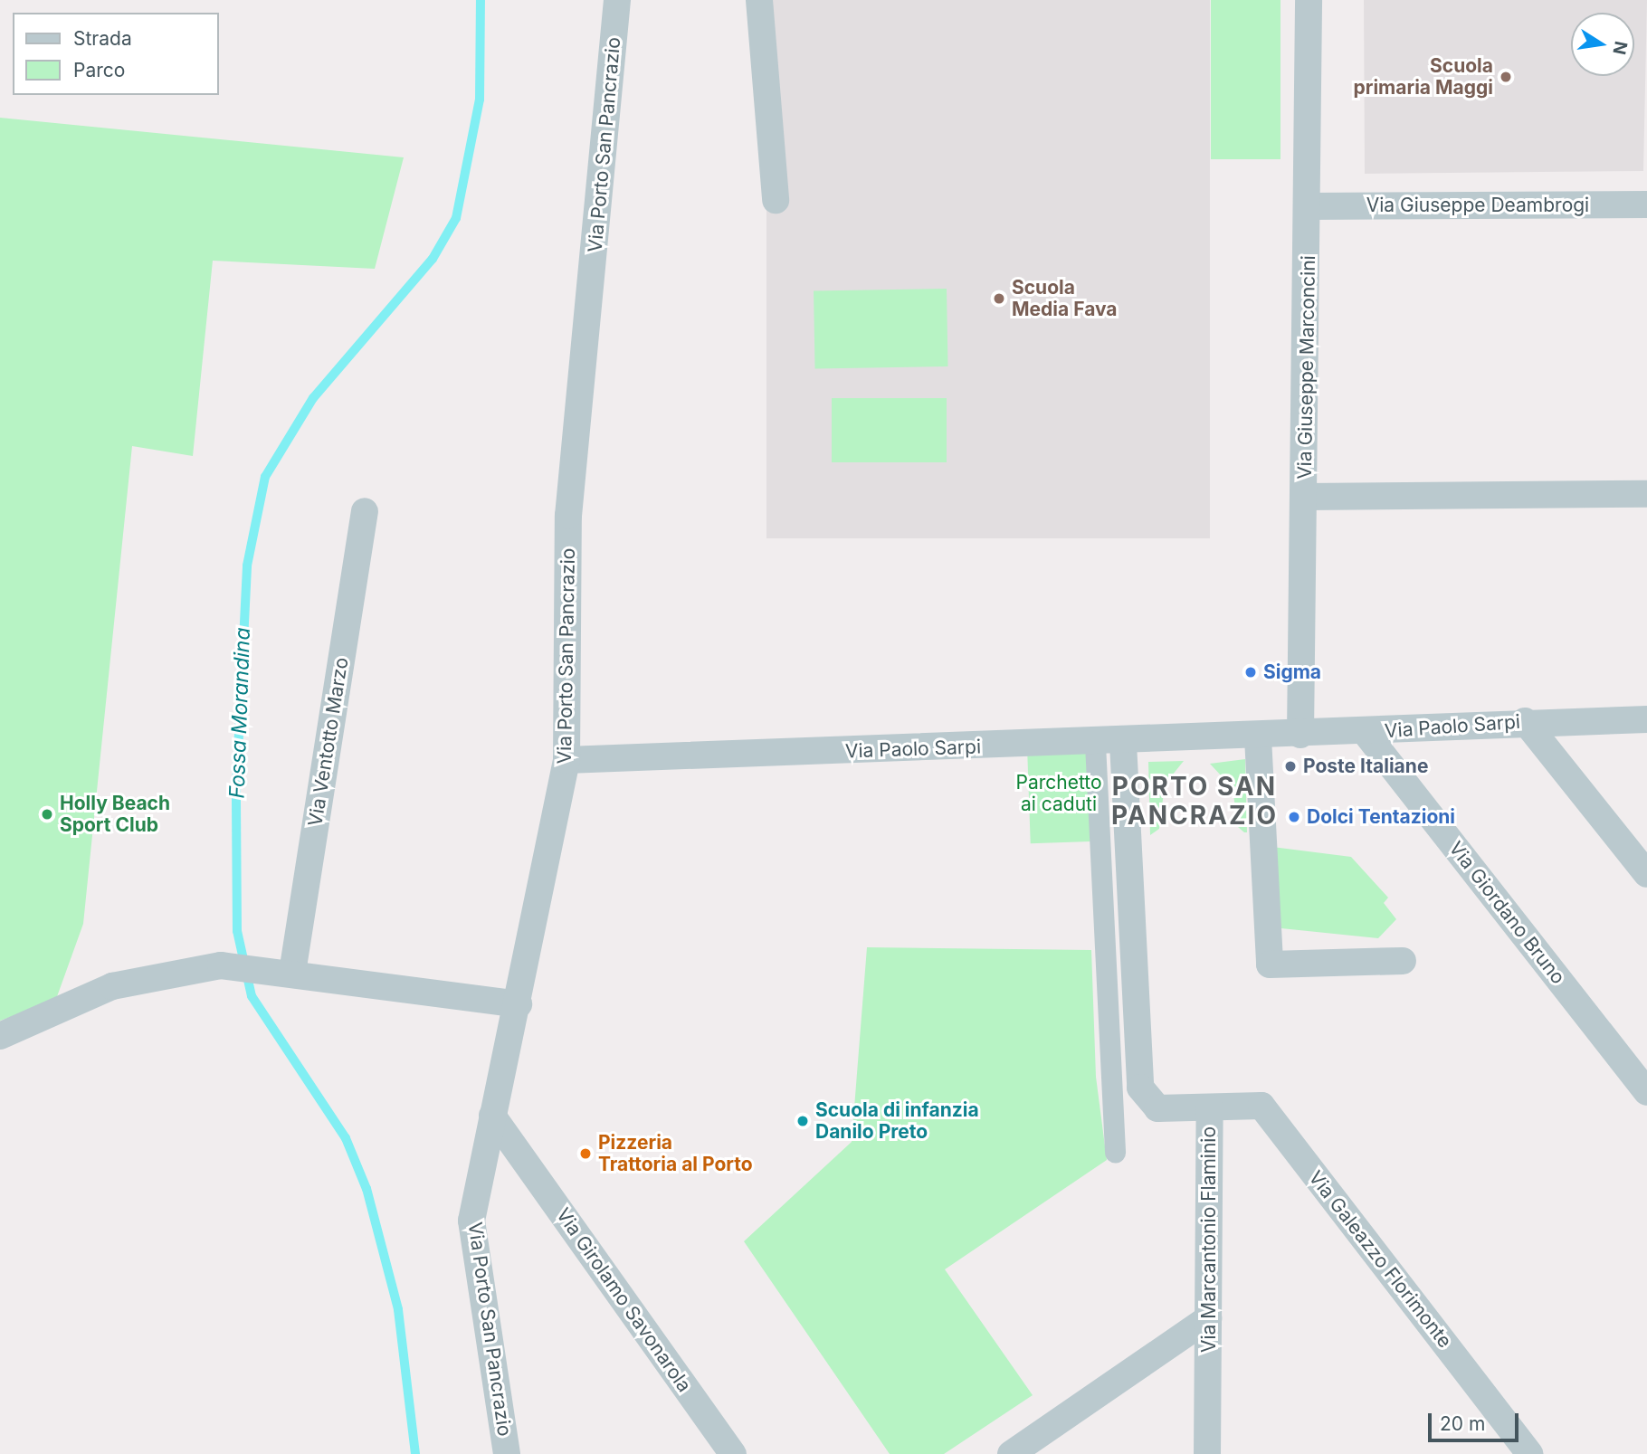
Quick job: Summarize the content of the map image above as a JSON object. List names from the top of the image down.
{
  "streets": {
    "street": [
      "Via Porto San Pancrazio",
      "Via Giuseppe Deambrogi",
      "Via Giuseppe Marconcini",
      "Via Paolo Sarpi",
      "Via Ventotto Marzo",
      "Via Giordano Bruno",
      "Via Marcantonio Flaminio",
      "Via Galeazzo Florimonte",
      "Via Girolamo Savonarola"
    ]
  },
  "crossings": [
    ["Via Porto San Pancrazio", "Via Paolo Sarpi"],
    ["Via Porto San Pancrazio", "Via Girolamo Savonarola"],
    ["Via Giuseppe Deambrogi", "Via Giuseppe Marconcini"],
    ["Via Giuseppe Marconcini", "Via Paolo Sarpi"],
    ["Via Paolo Sarpi", "Via Giordano Bruno"],
    ["Via Paolo Sarpi", "Via Marcantonio Flaminio"],
    ["Via Marcantonio Flaminio", "Via Galeazzo Florimonte"]
  ],
  "districts": ["PORTO SAN PANCRAZIO"],
  "water": ["Fossa Morandina"],
  "parks": ["Parchetto ai caduti"],
  "places": [
    "Scuola primaria Maggi",
    "Scuola Media Fava",
    "Sigma",
    "Poste Italiane",
    "Holly Beach Sport Club",
    "Dolci Tentazioni",
    "Scuola di infanzia Danilo Preto",
    "Pizzeria Trattoria al Porto"
  ],
  "legend": ["Strada", "Parco"],
  "scale_bar": "20 m",
  "north": "right"
}
